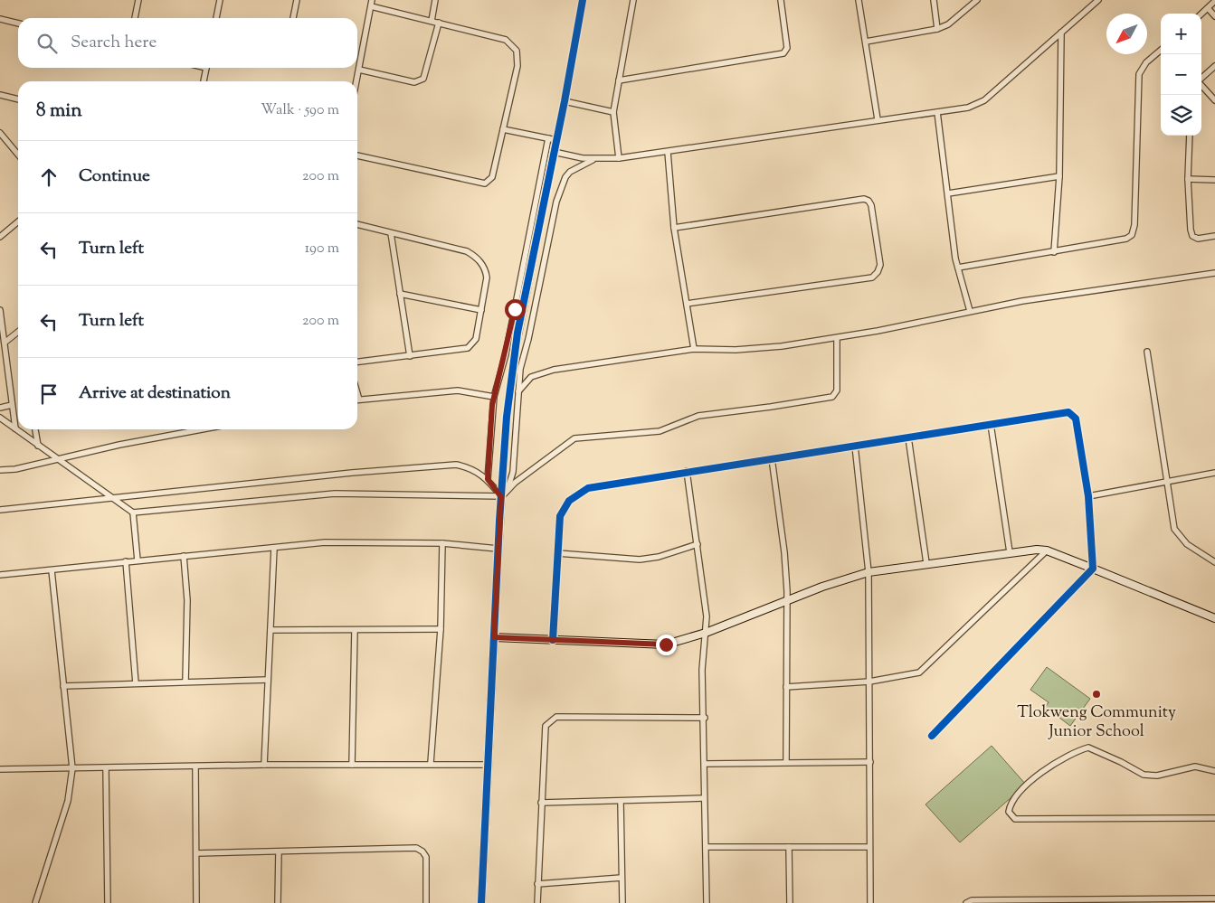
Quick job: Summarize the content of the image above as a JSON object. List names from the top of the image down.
{
  "places": ["Tlokweng Community Junior School"],
  "north": "bottom left",
  "page": {
    "map_buttons": ["+", "−"],
    "search": "Search here",
    "heading": ["8 min", "Walk · 590 m"],
    "list": [
      ["Continue", "200 m"],
      ["Turn left", "190 m"],
      ["Turn left", "200 m"],
      "Arrive at destination"
    ]
  }
}
